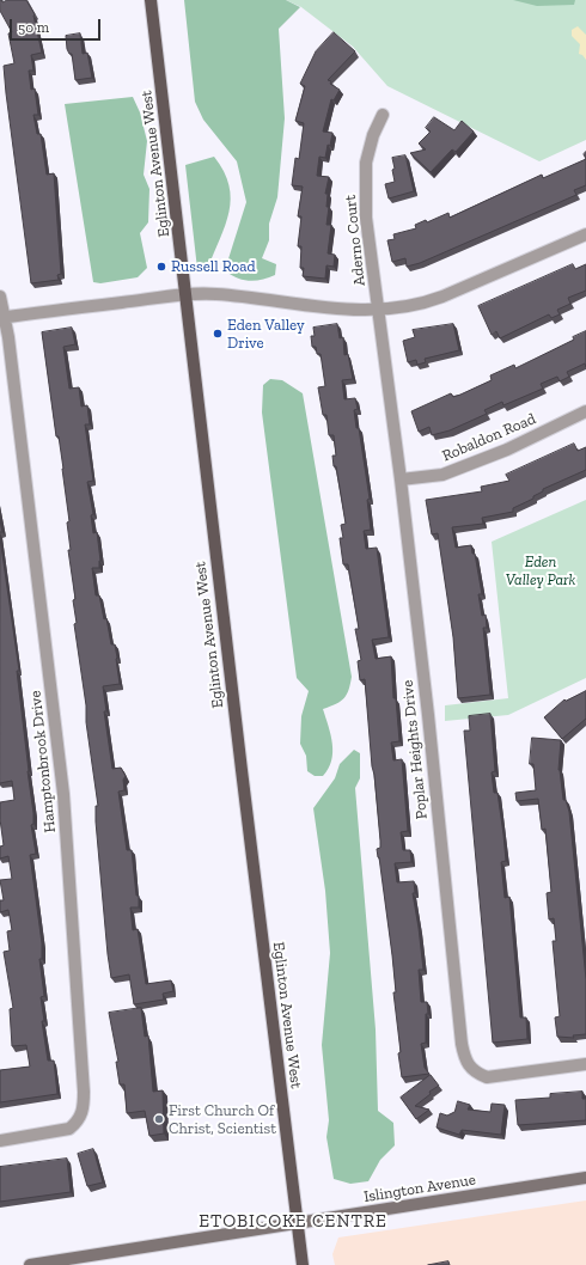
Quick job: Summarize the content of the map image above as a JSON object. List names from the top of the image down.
{
  "streets": {
    "main road": ["Eglinton Avenue West", "Islington Avenue"],
    "street": [
      "Aderno Court",
      "Robaldon Road",
      "Poplar Heights Drive",
      "Hamptonbrook Drive"
    ]
  },
  "crossings": [
    ["Eglinton Avenue West", "Islington Avenue"],
    ["Aderno Court", "Poplar Heights Drive"],
    ["Robaldon Road", "Poplar Heights Drive"]
  ],
  "districts": ["ETOBICOKE CENTRE"],
  "parks": ["Eden Valley Park"],
  "places": ["Russell Road", "Eden Valley Drive", "First Church Of Christ, Scientist"],
  "scale_bar": "50 m"
}
